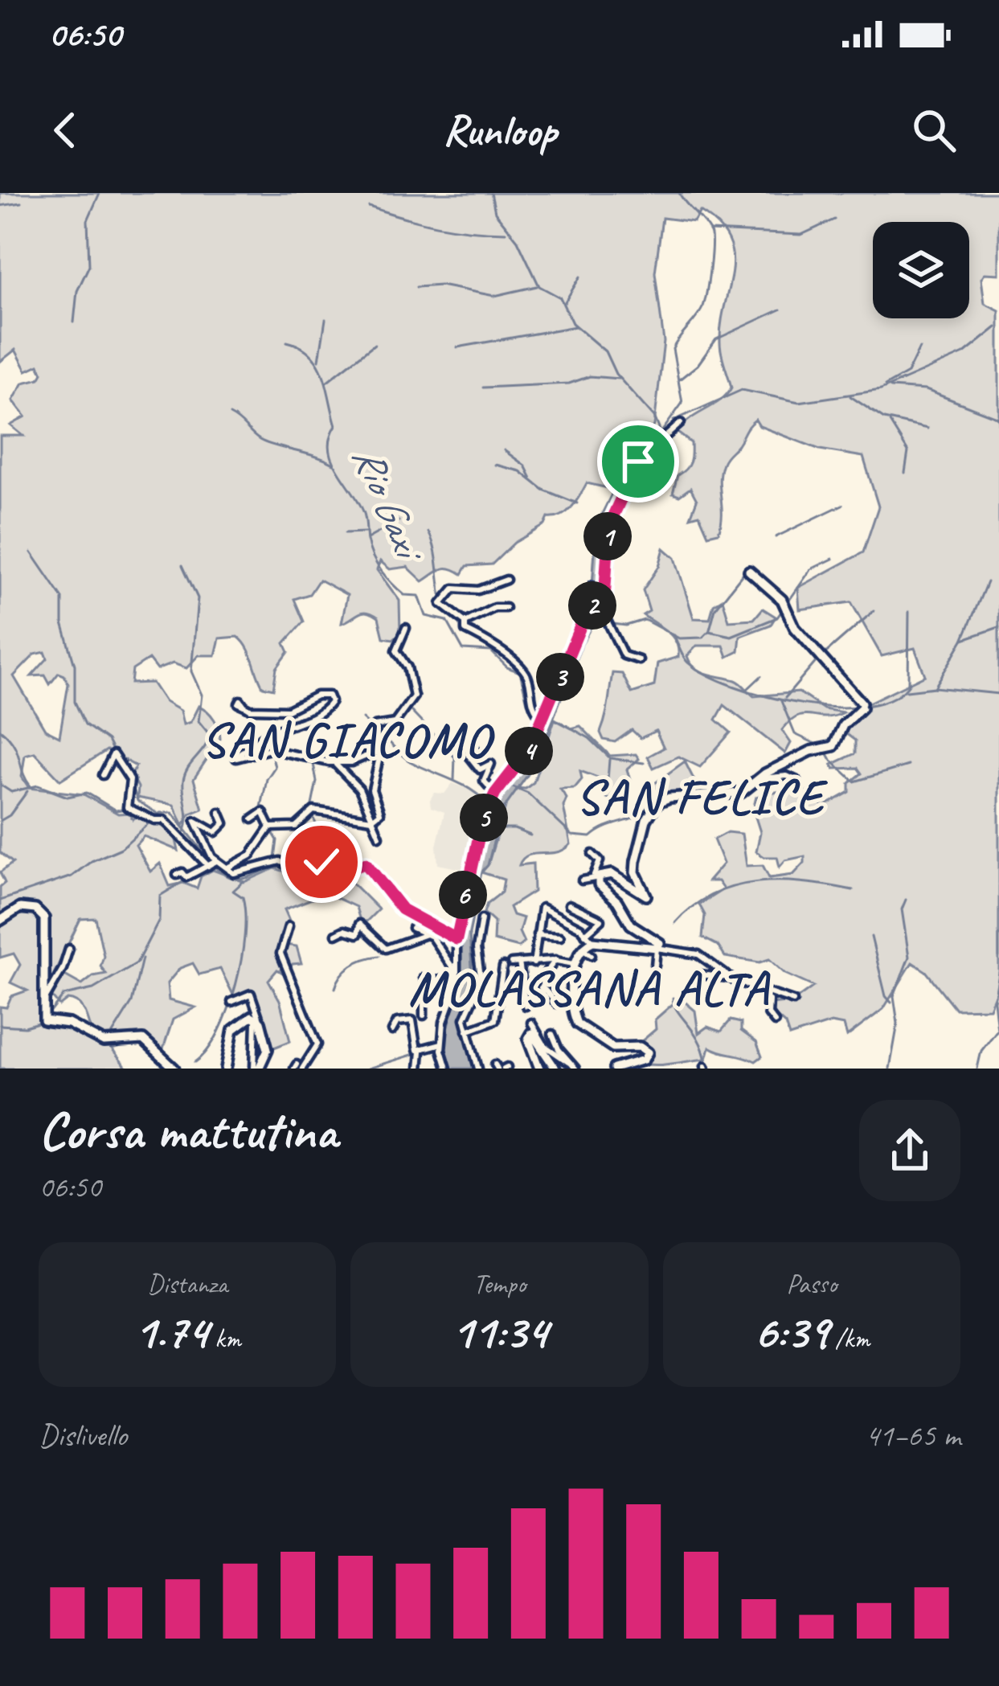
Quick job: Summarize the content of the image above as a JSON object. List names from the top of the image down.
{
  "districts": ["SAN GIACOMO", "SAN FELICE", "MOLASSANA ALTA"],
  "water": ["Rio Gaxi"],
  "page": {
    "status": "06:50",
    "header": "Runloop",
    "pins": [
      "1",
      "2",
      "3",
      "4",
      "5",
      "6"
    ],
    "heading": ["Corsa mattutina", "06:50"],
    "stats": [
      ["Distanza", "1.74 km"],
      ["Tempo", "11:34"],
      ["Passo", "6:39 /km"]
    ],
    "chart": ["Dislivello", "41–65 m"]
  }
}
